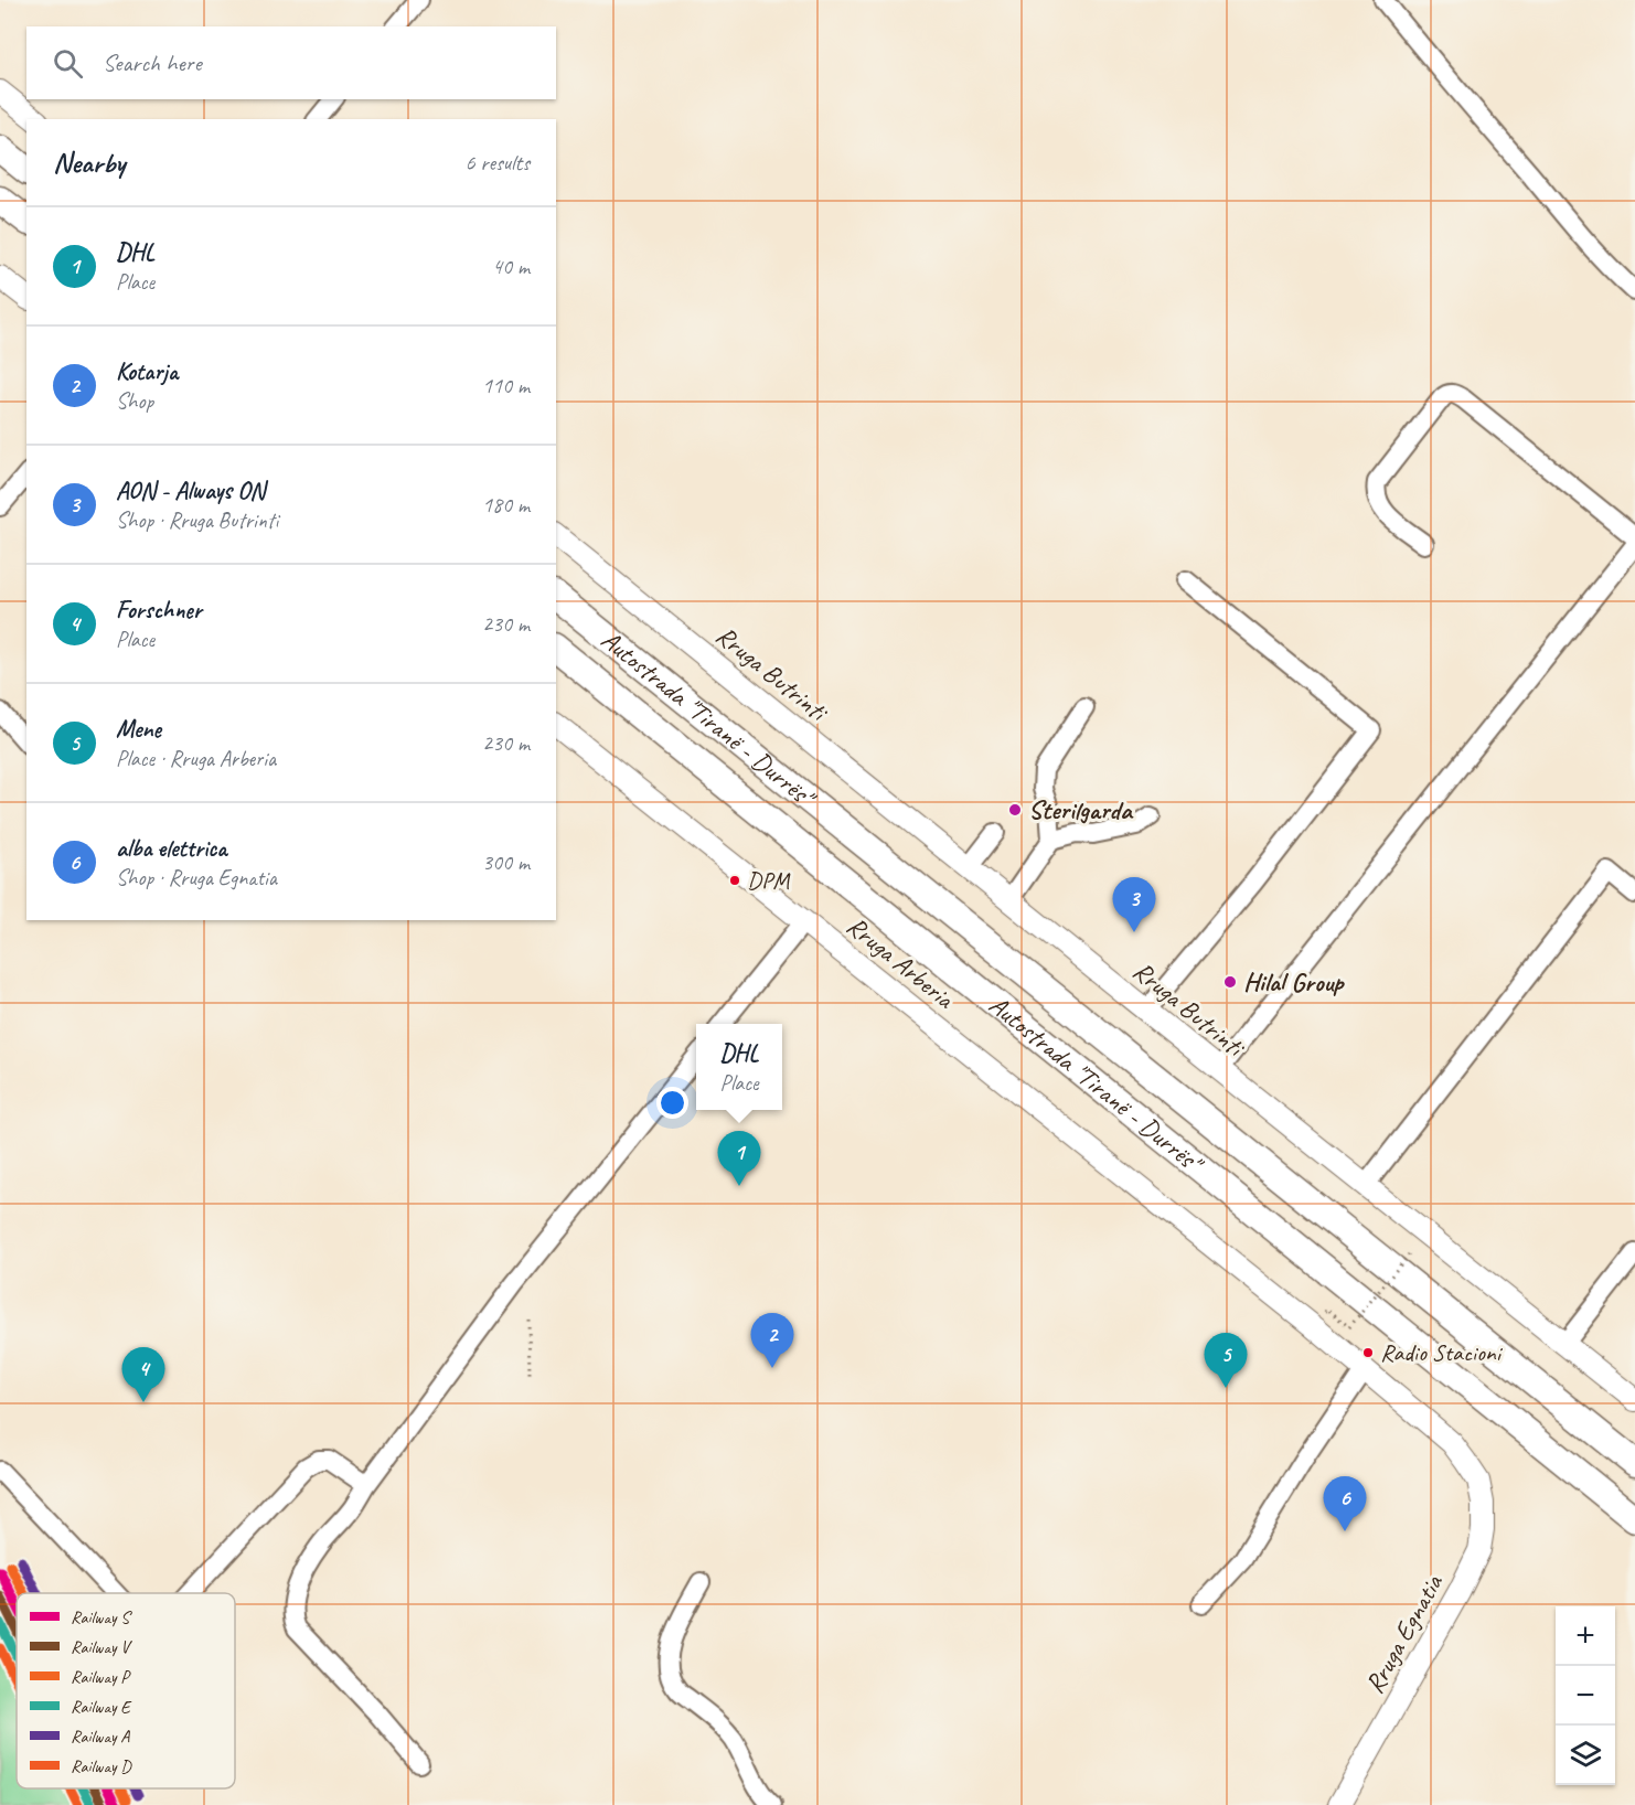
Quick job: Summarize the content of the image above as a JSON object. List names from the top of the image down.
{
  "streets": {
    "highway": ["Autostrada \"Tiranë - Durrës\""],
    "main road": ["Rruga Butrinti", "Rruga Arberia", "Rruga Egnatia"]
  },
  "crossings": [
    ["Rruga Arberia", "Rruga Egnatia"]
  ],
  "places": [
    "Sterilgarda",
    "DPM",
    "Hilal Group",
    "Radio Stacioni"
  ],
  "lines": [
    "rail line A",
    "rail line P",
    "rail line S",
    "rail line V",
    "rail line E",
    "rail line D"
  ],
  "legend": [
    "Railway S",
    "Railway V",
    "Railway P",
    "Railway E",
    "Railway A",
    "Railway D"
  ],
  "page": {
    "search": "Search here",
    "heading": ["Nearby", "6 results"],
    "list": [
      {
        "mark": "1",
        "name": "DHL",
        "note": "Place",
        "value": "40 m"
      },
      {
        "mark": "2",
        "name": "Kotarja",
        "note": "Shop",
        "value": "110 m"
      },
      {
        "mark": "3",
        "name": "AON - Always ON",
        "note": "Shop · Rruga Butrinti",
        "value": "180 m"
      },
      {
        "mark": "4",
        "name": "Forschner",
        "note": "Place",
        "value": "230 m"
      },
      {
        "mark": "5",
        "name": "Mene",
        "note": "Place · Rruga Arberia",
        "value": "230 m"
      },
      {
        "mark": "6",
        "name": "alba elettrica",
        "note": "Shop · Rruga Egnatia",
        "value": "300 m"
      }
    ],
    "pins": [
      "3",
      "1",
      "2",
      "5",
      "4",
      "6"
    ],
    "popup": ["DHL", "Place"],
    "map_buttons": ["+", "−"]
  }
}
